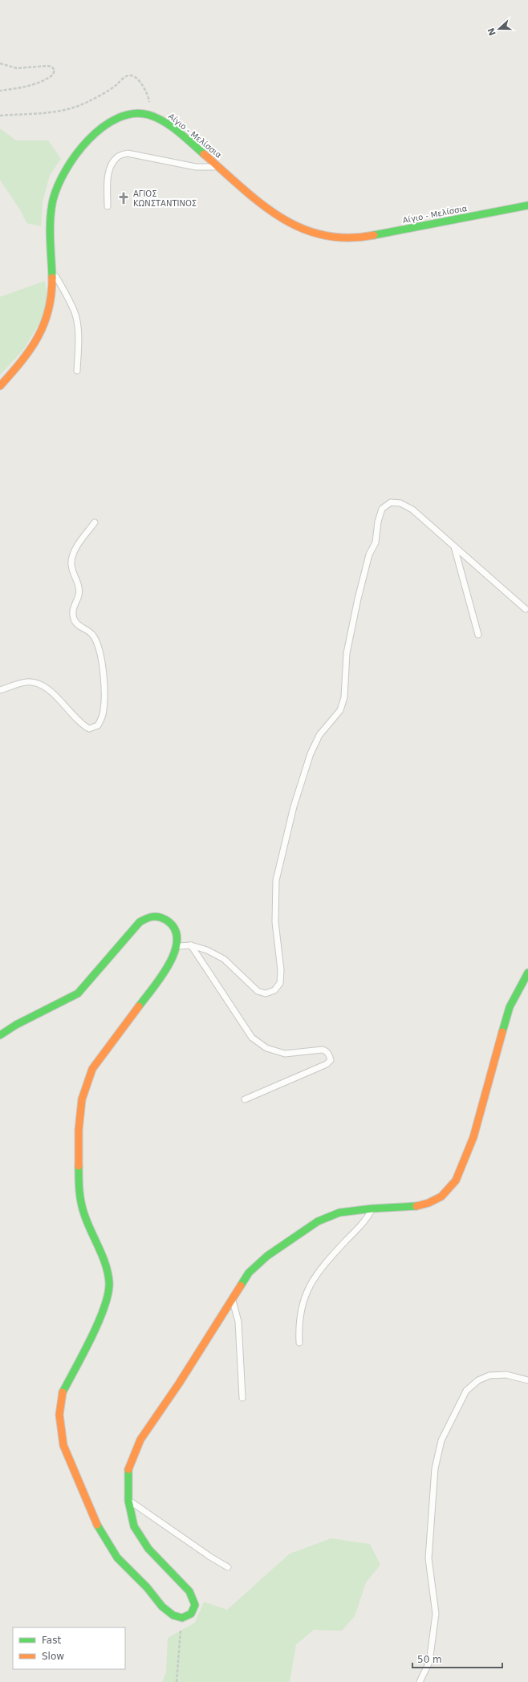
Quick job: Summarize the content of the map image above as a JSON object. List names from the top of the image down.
{
  "streets": {
    "main road": ["Αίγιο - Μελίσσια"]
  },
  "places": {
    "church": ["ΑΓΙΟΣ ΚΩΝΣΤΑΝΤΙΝΟΣ"]
  },
  "legend": ["Fast", "Slow"],
  "scale_bar": "50 m",
  "north": "left"
}
